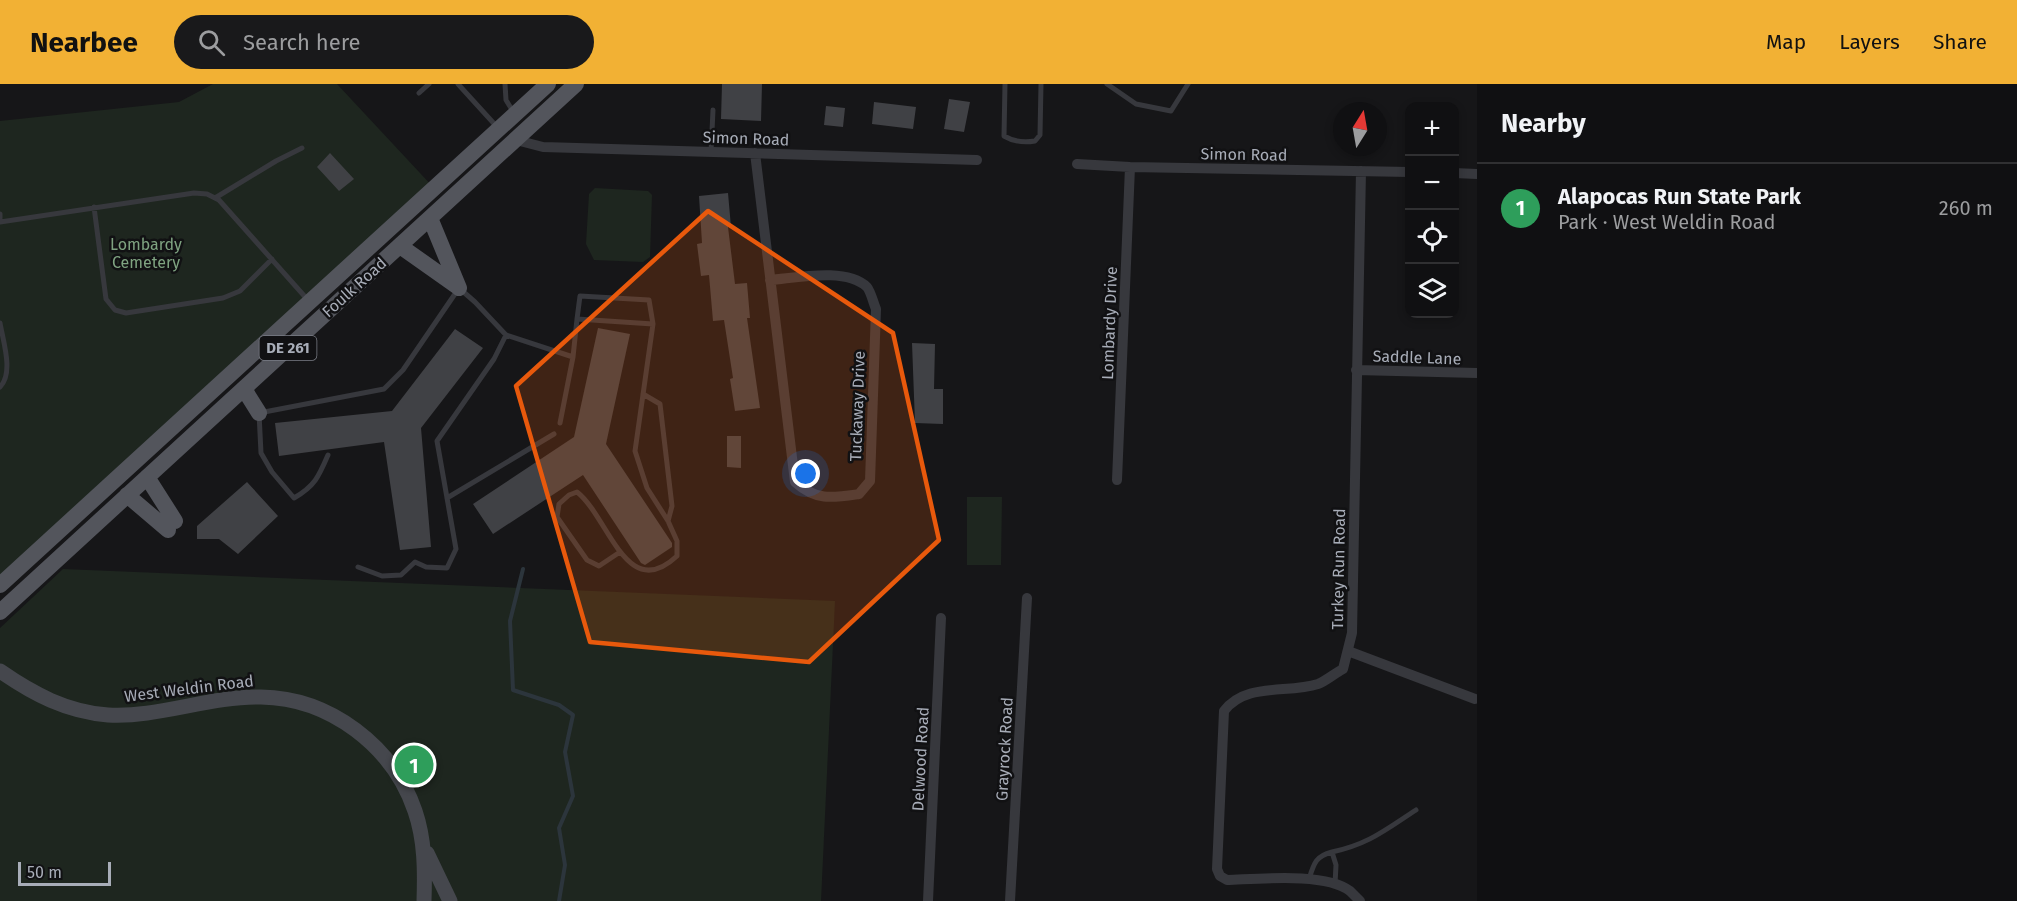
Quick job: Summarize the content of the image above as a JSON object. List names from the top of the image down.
{
  "streets": {
    "main road": ["Foulk Road", "DE 261"],
    "street": [
      "Simon Road",
      "Lombardy Drive",
      "Saddle Lane",
      "Tuckaway Drive",
      "Turkey Run Road",
      "West Weldin Road",
      "Grayrock Road",
      "Delwood Road"
    ]
  },
  "crossings": [
    ["Simon Road", "Foulk Road"],
    ["Simon Road", "Lombardy Drive"],
    ["Simon Road", "Tuckaway Drive"],
    ["Simon Road", "Turkey Run Road"],
    ["Saddle Lane", "Turkey Run Road"]
  ],
  "parks": ["Lombardy Cemetery"],
  "scale_bar": "50 m",
  "north": "top",
  "page": {
    "header": "Nearbee",
    "search": "Search here",
    "nav": ["Map", "Layers", "Share"],
    "heading": "Nearby",
    "map_buttons": ["+", "−"],
    "list": [
      {
        "mark": "1",
        "name": "Alapocas Run State Park",
        "note": "Park · West Weldin Road",
        "value": "260 m"
      }
    ],
    "pins": "1",
    "scale": "50 m"
  }
}
